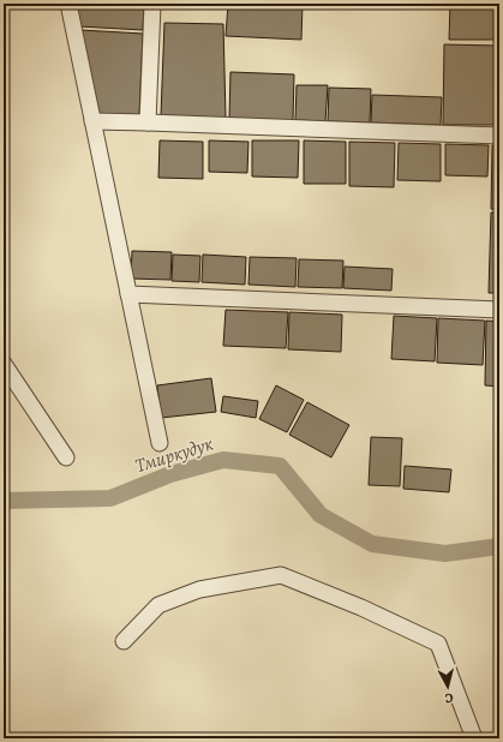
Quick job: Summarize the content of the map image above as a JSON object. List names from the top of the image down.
{
  "water": ["Тмиркудук"],
  "north": "bottom"
}
